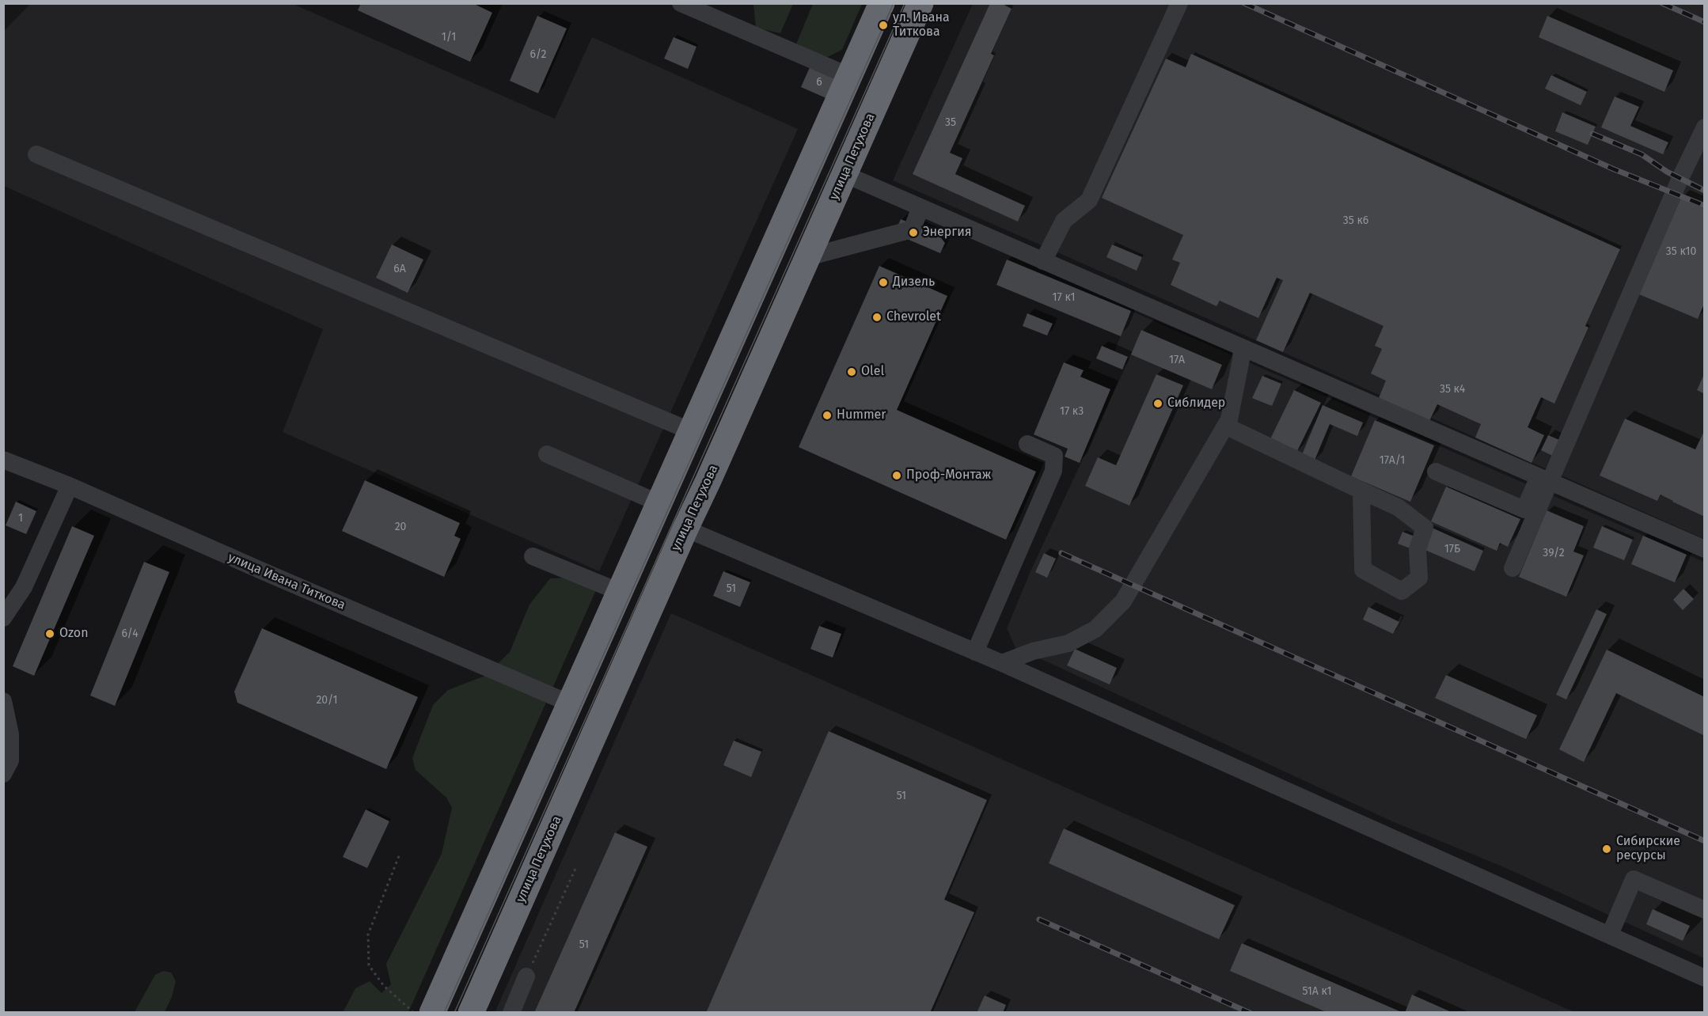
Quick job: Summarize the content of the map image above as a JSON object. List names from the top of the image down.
{
  "streets": {
    "highway": ["улица Петухова"],
    "street": ["улица Ивана Титкова"]
  },
  "places": [
    "ул. Ивана Титкова",
    "Энергия",
    "Дизель",
    "Chevrolet",
    "Olel",
    "Сиблидер",
    "Hummer",
    "Проф-Монтаж",
    "Ozon",
    "Сибирские ресурсы"
  ],
  "house_numbers": [
    "1/1",
    "6/2",
    "6",
    "35",
    "35 к6",
    "35 к10",
    "6А",
    "17 к1",
    "17А",
    "35 к4",
    "17 к3",
    "17А/1",
    "1",
    "20",
    "17Б",
    "39/2",
    "51",
    "6/4",
    "20/1",
    "51",
    "51",
    "51А к1"
  ]
}
